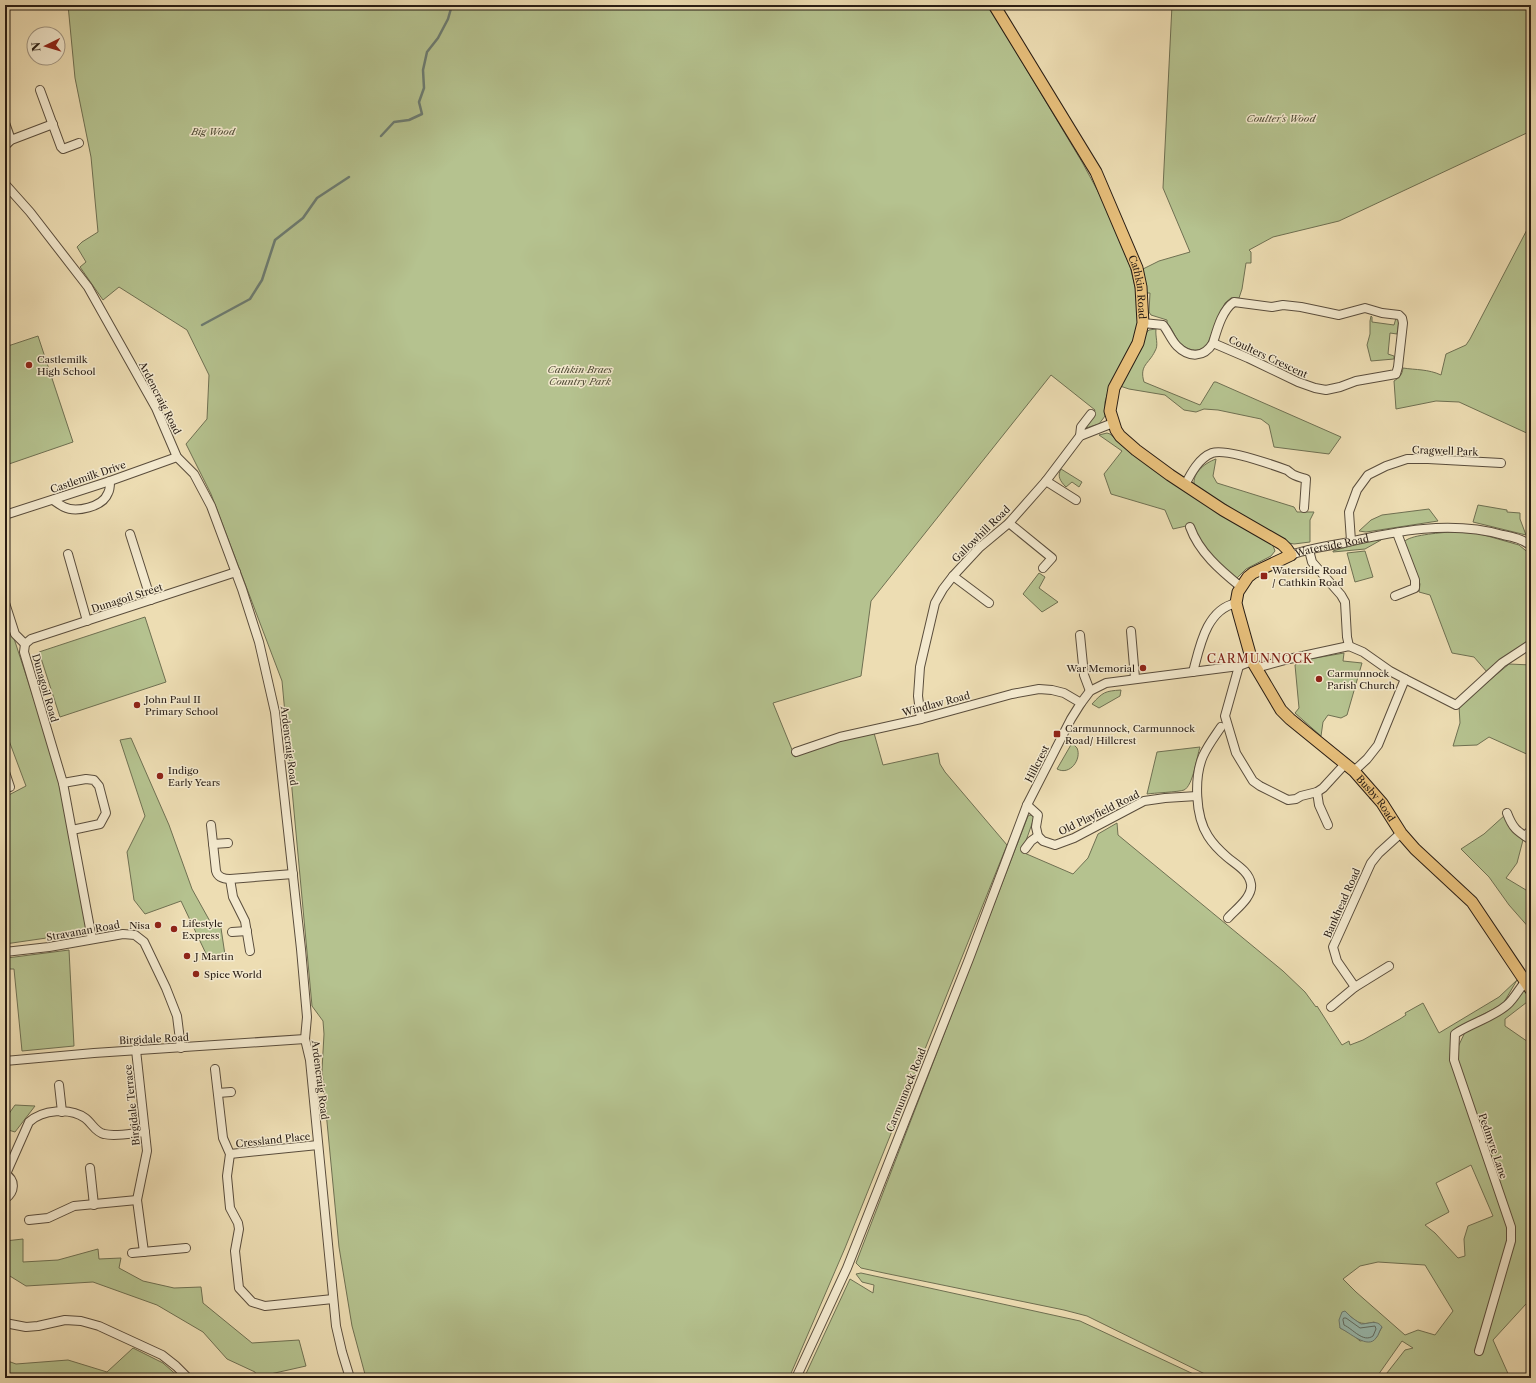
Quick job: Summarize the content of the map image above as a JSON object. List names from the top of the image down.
{
  "streets": {
    "main road": ["Cathkin Road", "Waterside Road", "Busby Road"],
    "street": [
      "Coulters Crescent",
      "Ardencraig Road",
      "Cragwell Park",
      "Castlemilk Drive",
      "Gallowhill Road",
      "Dunagoil Street",
      "Dunagoil Road",
      "Windlaw Road",
      "Hillcrest",
      "Old Playfield Road",
      "Bankhead Road",
      "Stravanan Road",
      "Birgidale Road",
      "Carmunnock Road",
      "Birgidale Terrace",
      "Cressland Place",
      "Pedmyre Lane"
    ]
  },
  "crossings": [
    ["Cathkin Road", "Coulters Crescent"],
    ["Cathkin Road", "Waterside Road"],
    ["Ardencraig Road", "Castlemilk Drive"],
    ["Ardencraig Road", "Dunagoil Street"],
    ["Ardencraig Road", "Birgidale Road"],
    ["Ardencraig Road", "Cressland Place"],
    ["Cragwell Park", "Waterside Road"],
    ["Gallowhill Road", "Windlaw Road"],
    ["Waterside Road", "Busby Road"],
    ["Dunagoil Street", "Dunagoil Road"],
    ["Dunagoil Road", "Stravanan Road"],
    ["Windlaw Road", "Hillcrest"],
    ["Hillcrest", "Busby Road"],
    ["Hillcrest", "Carmunnock Road"],
    ["Busby Road", "Bankhead Road"],
    ["Busby Road", "Pedmyre Lane"],
    ["Stravanan Road", "Birgidale Road"],
    ["Birgidale Road", "Birgidale Terrace"]
  ],
  "districts": ["CARMUNNOCK"],
  "parks": ["Coulter's Wood", "Big Wood", "Cathkin Braes Country Park"],
  "places": {
    "other": [
      "Castlemilk High School",
      "War Memorial",
      "Carmunnock Parish Church",
      "John Paul II Primary School",
      "Indigo Early Years",
      "Nisa",
      "Lifestyle Express",
      "J Martin",
      "Spice World"
    ],
    "transit": ["Waterside Road / Cathkin Road", "Carmunnock, Carmunnock Road/ Hillcrest"]
  },
  "north": "left"
}
